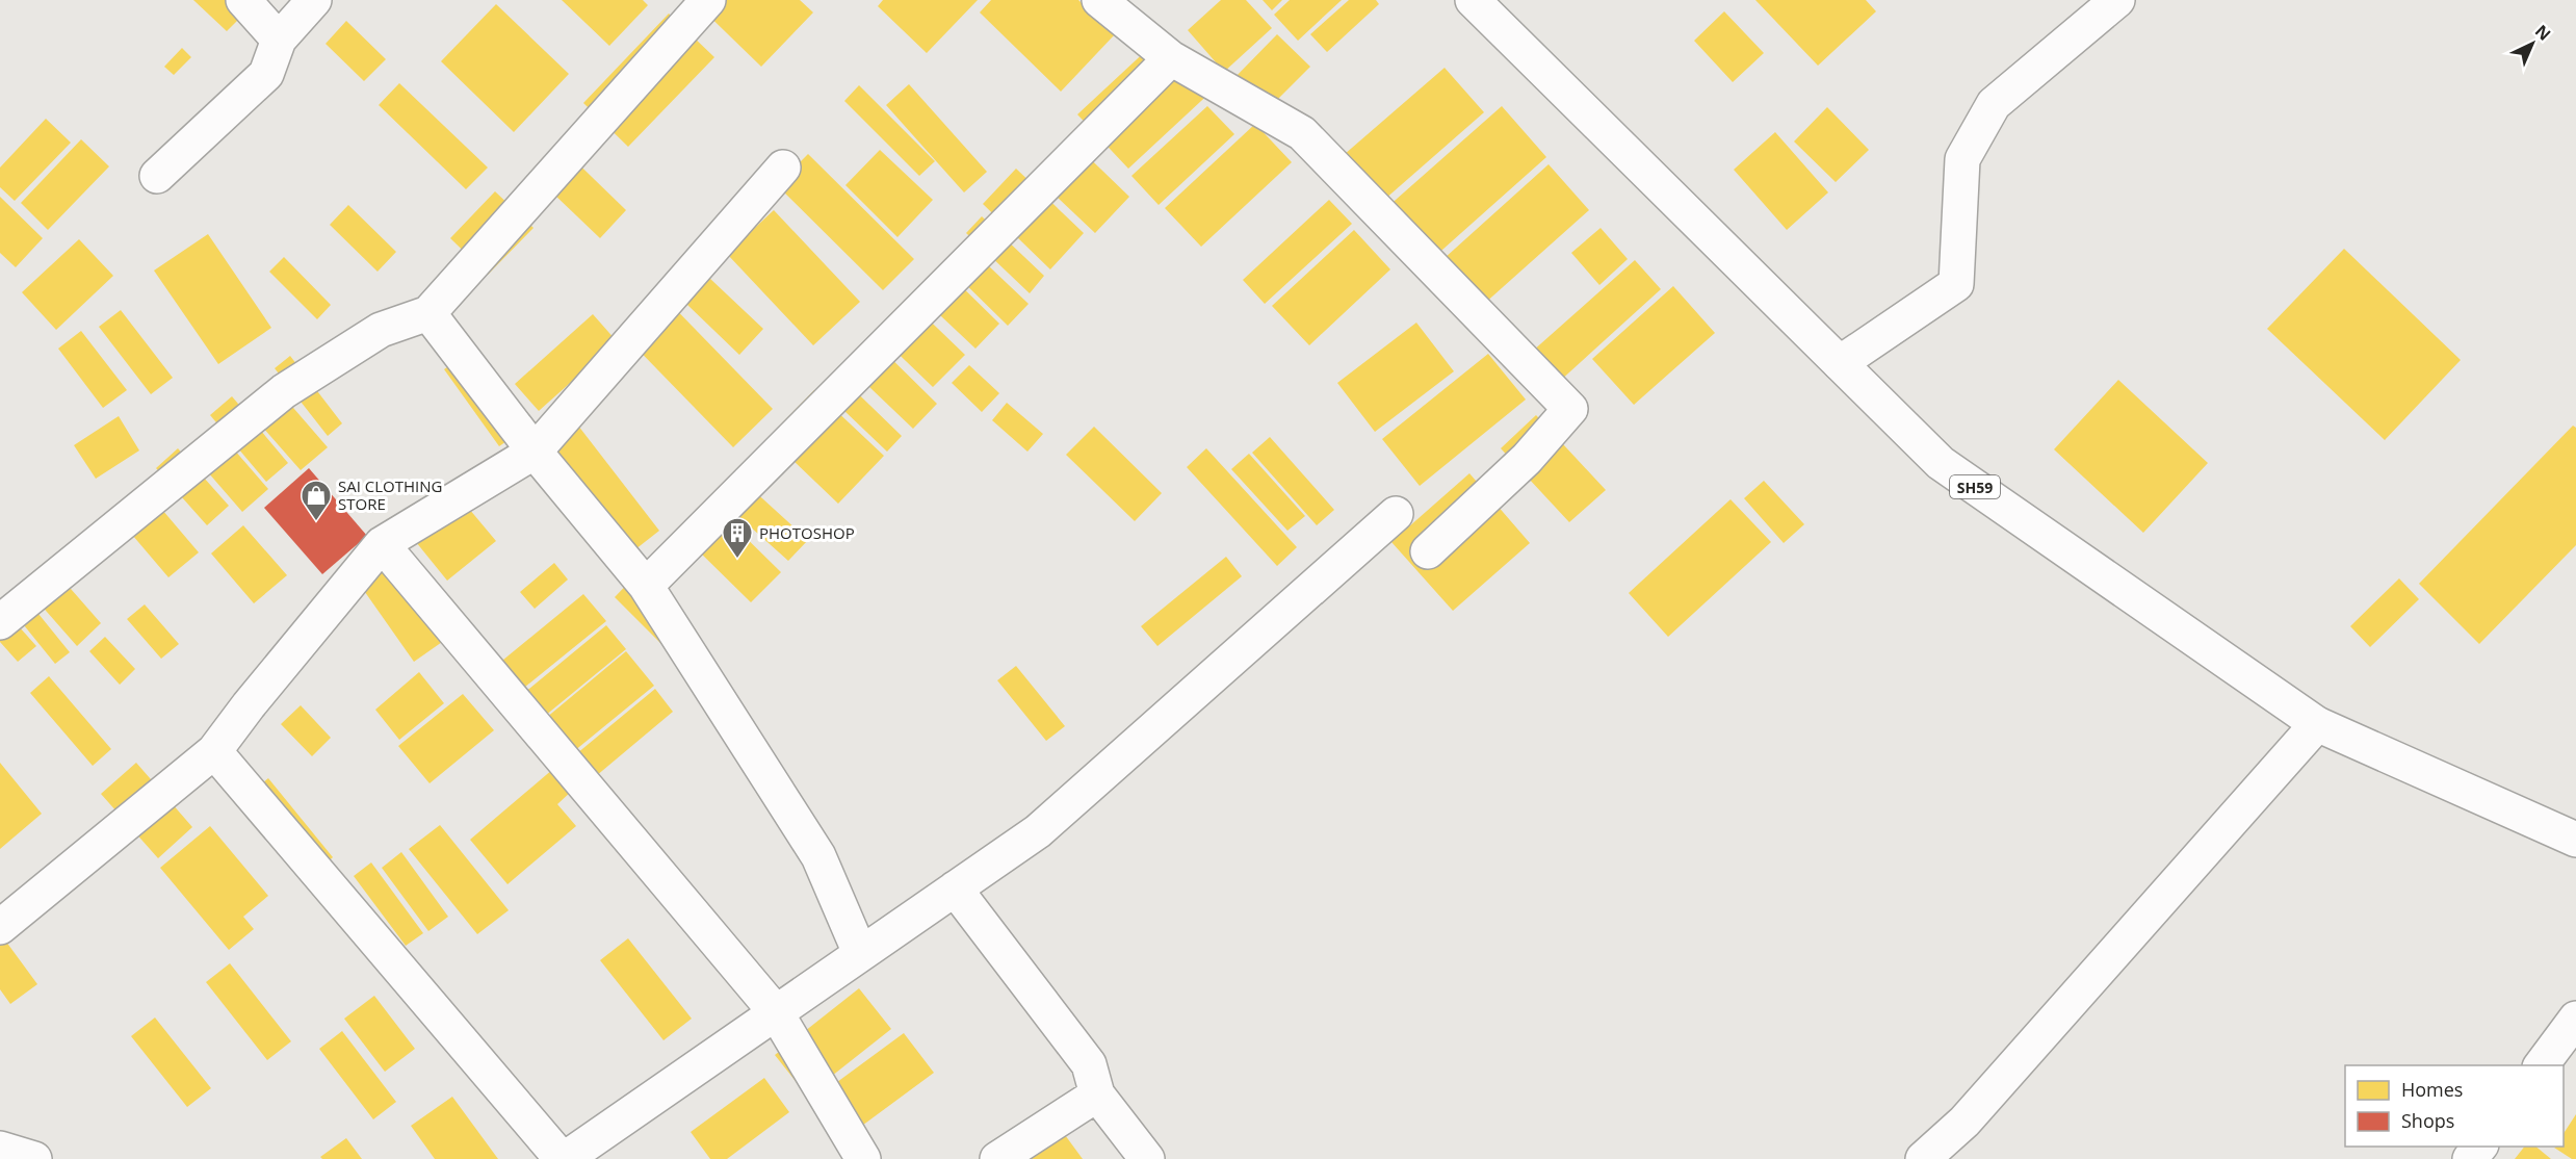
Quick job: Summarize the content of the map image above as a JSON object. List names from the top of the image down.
{
  "streets": {
    "street": ["SH59"]
  },
  "places": {
    "shop": ["SAI CLOTHING STORE"],
    "building": ["PHOTOSHOP"]
  },
  "legend": ["Homes", "Shops"],
  "north": "top right"
}
